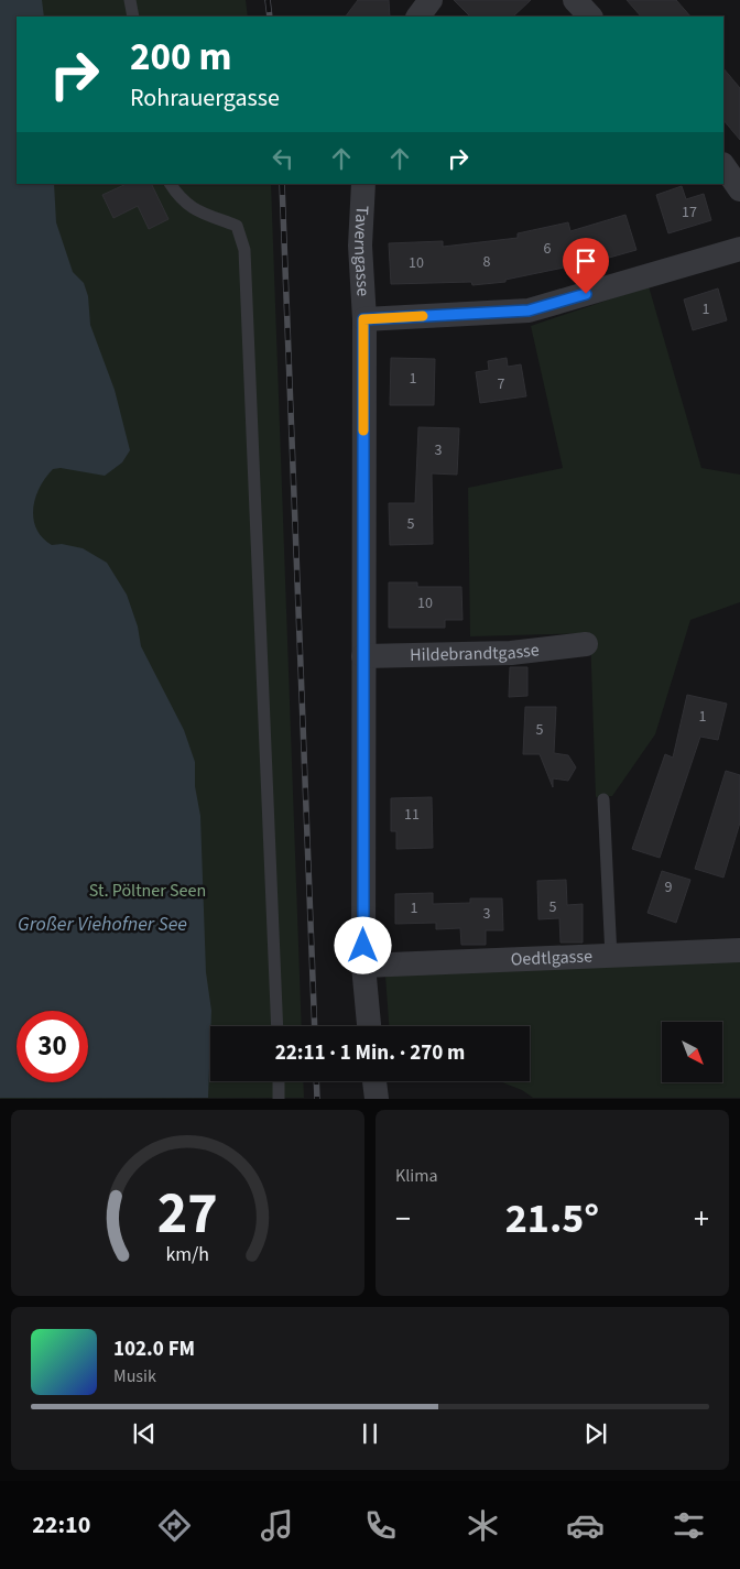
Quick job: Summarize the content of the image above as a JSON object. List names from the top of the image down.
{
  "streets": {
    "street": ["Taverngasse", "Hildebrandtgasse", "Oedtlgasse"]
  },
  "crossings": [
    ["Taverngasse", "Hildebrandtgasse"],
    ["Taverngasse", "Oedtlgasse"]
  ],
  "water": ["Großer Viehofner See"],
  "parks": ["St. Pöltner Seen"],
  "house_numbers": [
    "17",
    "6",
    "8",
    "10",
    "1",
    "1",
    "7",
    "3",
    "5",
    "10",
    "1",
    "5",
    "11",
    "9",
    "5",
    "1",
    "3"
  ],
  "north": "bottom right",
  "page": {
    "turn": ["200 m", "Rohrauergasse"],
    "limit": "30",
    "trip": "22:11 · 1 Min. · 270 m",
    "tile": "Klima",
    "heat": ["−", "21.5°", "+"],
    "song": ["102.0 FM", "Musik"],
    "tabs": "22:10",
    "gauge": ["27", "km/h"]
  }
}
